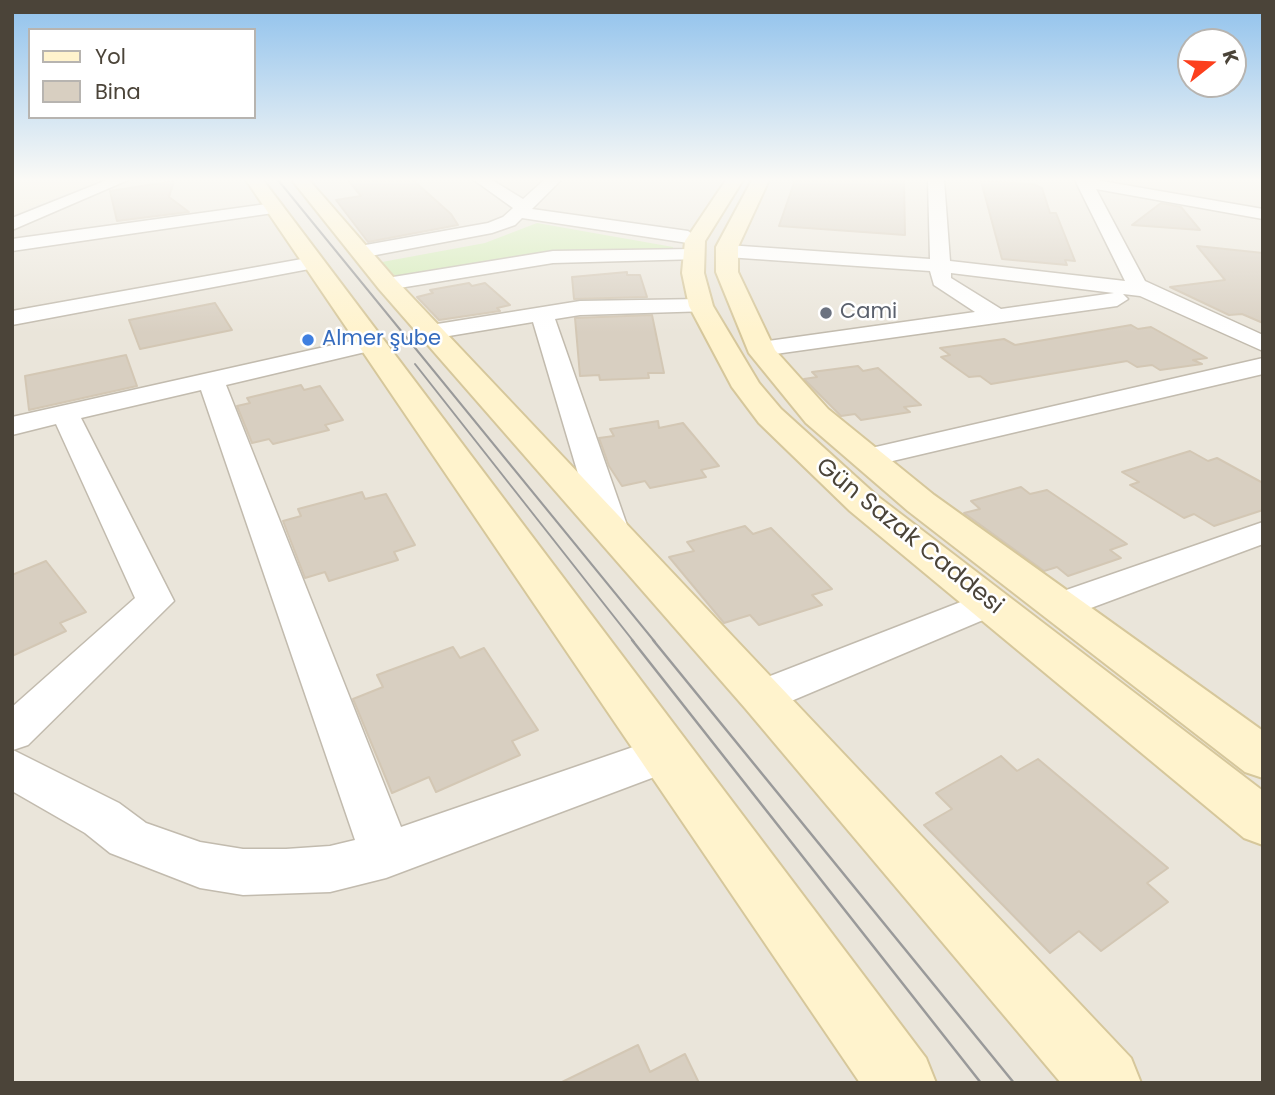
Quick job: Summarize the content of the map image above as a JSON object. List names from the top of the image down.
{
  "streets": {
    "street": ["Gün Sazak Caddesi"]
  },
  "places": ["Cami", "Almer şube"],
  "legend": ["Yol", "Bina"],
  "north": "right"
}
